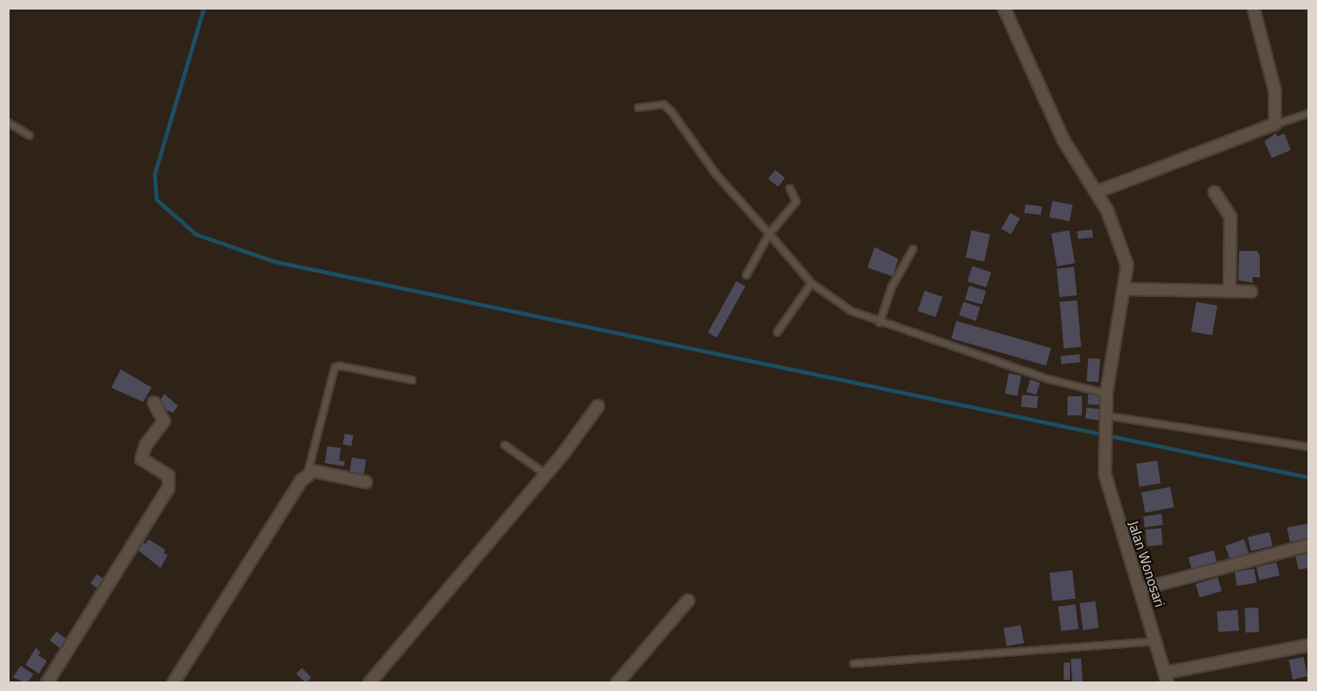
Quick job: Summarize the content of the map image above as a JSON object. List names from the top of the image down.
{
  "streets": {
    "street": ["Jalan Wonosari"]
  }
}
